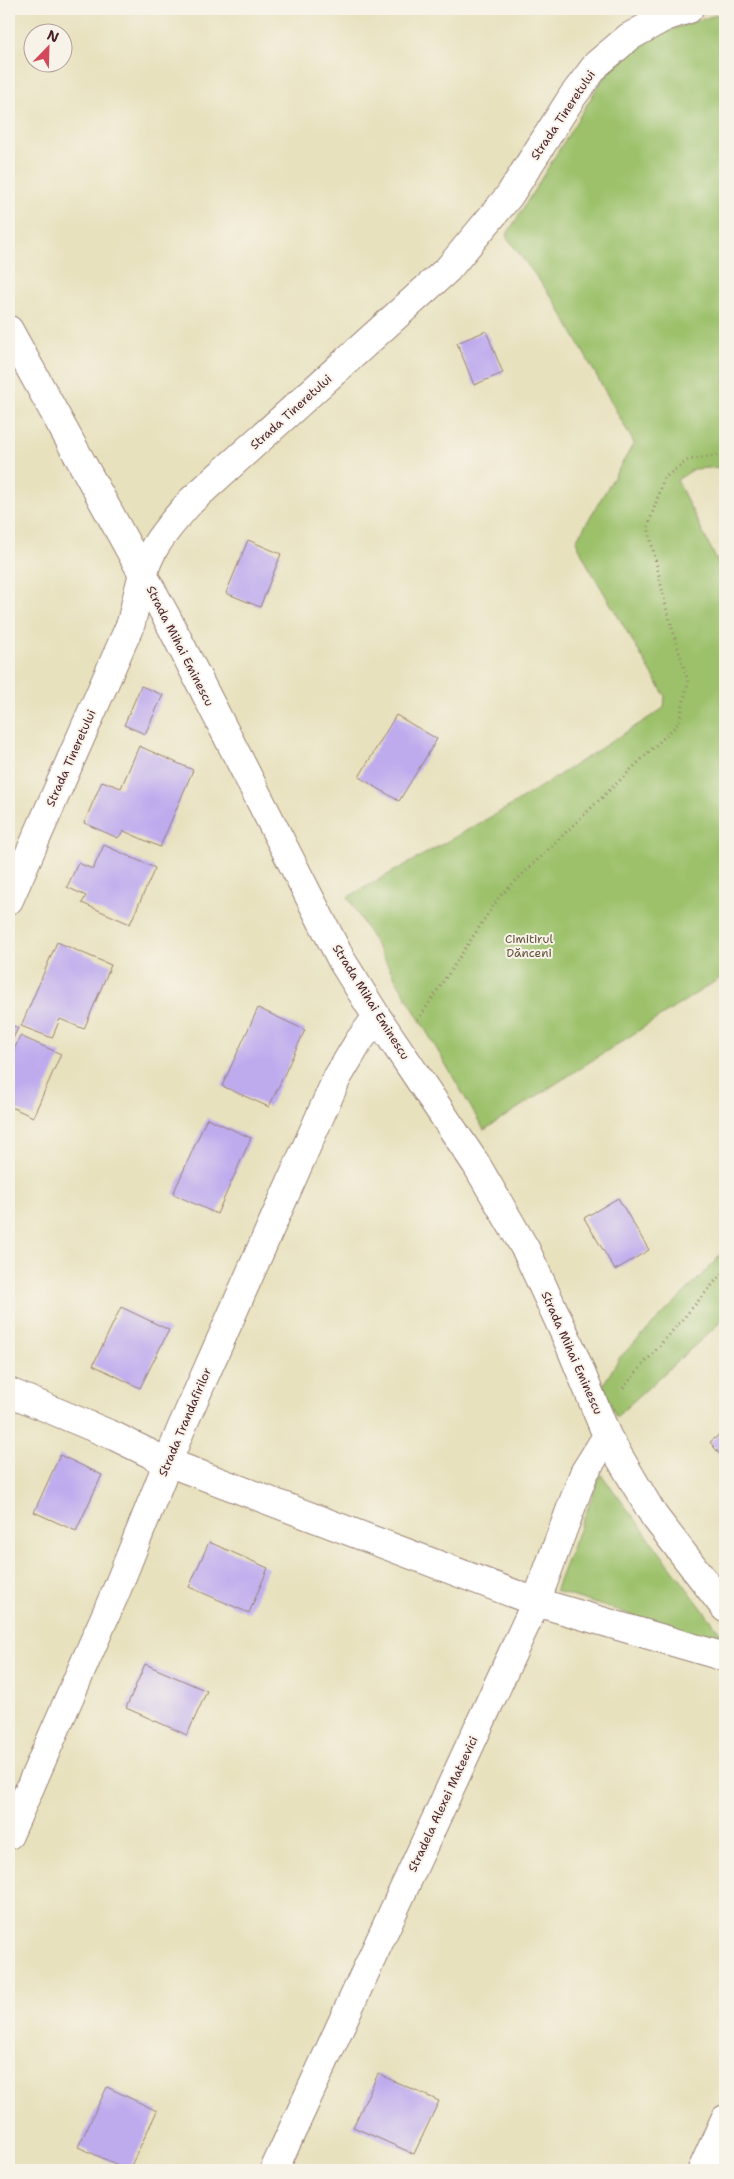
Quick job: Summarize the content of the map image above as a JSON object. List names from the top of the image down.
{
  "streets": {
    "street": [
      "Strada Tineretului",
      "Strada Mihai Eminescu",
      "Strada Trandafirilor",
      "Stradela Alexei Mateevici"
    ]
  },
  "crossings": [
    ["Strada Tineretului", "Strada Mihai Eminescu"],
    ["Strada Mihai Eminescu", "Strada Trandafirilor"],
    ["Strada Mihai Eminescu", "Stradela Alexei Mateevici"]
  ],
  "parks": ["Cimitirul Dănceni"],
  "north": "top right"
}
